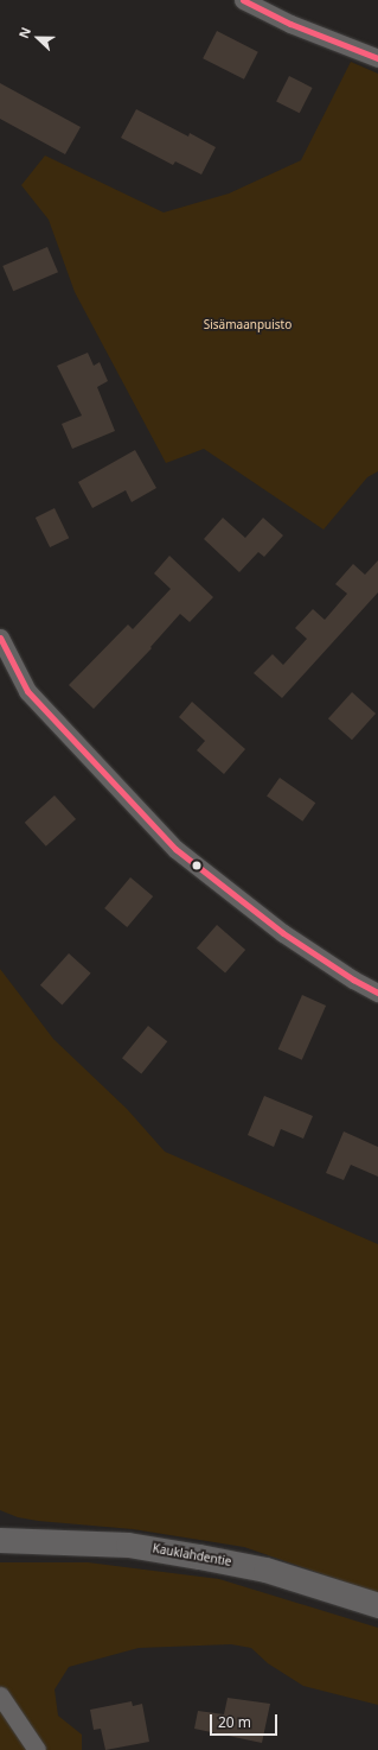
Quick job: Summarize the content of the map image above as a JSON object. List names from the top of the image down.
{
  "streets": {
    "street": ["Kauklahdentie"]
  },
  "parks": ["Sisämaanpuisto"],
  "scale_bar": "20 m",
  "north": "left"
}
